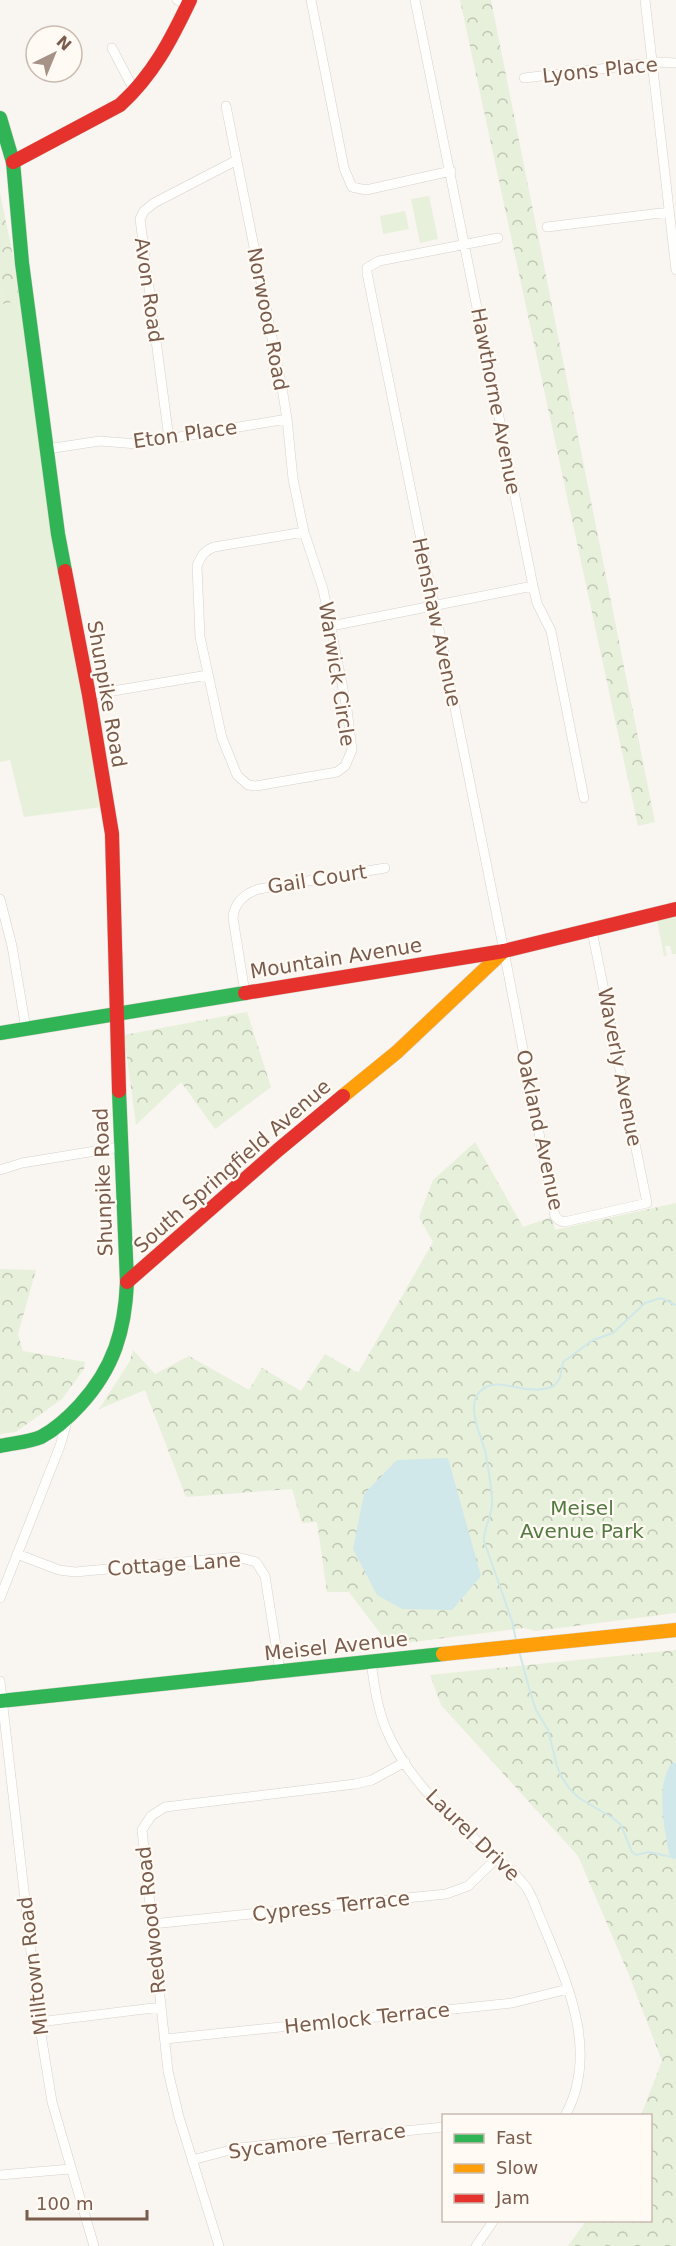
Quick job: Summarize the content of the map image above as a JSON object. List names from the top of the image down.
{
  "streets": {
    "street": [
      "Lyons Place",
      "Avon Road",
      "Norwood Road",
      "Hawthorne Avenue",
      "Eton Place",
      "Henshaw Avenue",
      "Warwick Circle",
      "Shunpike Road",
      "Gail Court",
      "Mountain Avenue",
      "Waverly Avenue",
      "Oakland Avenue",
      "South Springfield Avenue",
      "Cottage Lane",
      "Meisel Avenue",
      "Laurel Drive",
      "Cypress Terrace",
      "Redwood Road",
      "Milltown Road",
      "Hemlock Terrace",
      "Sycamore Terrace"
    ]
  },
  "crossings": [
    ["Avon Road", "Norwood Road"],
    ["Avon Road", "Eton Place"],
    ["Norwood Road", "Eton Place"],
    ["Norwood Road", "Warwick Circle"],
    ["Hawthorne Avenue", "Henshaw Avenue"],
    ["Eton Place", "Shunpike Road"],
    ["Henshaw Avenue", "Mountain Avenue"],
    ["Henshaw Avenue", "Oakland Avenue"],
    ["Henshaw Avenue", "South Springfield Avenue"],
    ["Shunpike Road", "Mountain Avenue"],
    ["Shunpike Road", "South Springfield Avenue"],
    ["Gail Court", "Mountain Avenue"],
    ["Mountain Avenue", "Waverly Avenue"],
    ["Mountain Avenue", "Oakland Avenue"],
    ["Mountain Avenue", "South Springfield Avenue"],
    ["Waverly Avenue", "Oakland Avenue"],
    ["Oakland Avenue", "South Springfield Avenue"],
    ["Cottage Lane", "Meisel Avenue"],
    ["Meisel Avenue", "Laurel Drive"],
    ["Meisel Avenue", "Milltown Road"],
    ["Laurel Drive", "Cypress Terrace"],
    ["Laurel Drive", "Redwood Road"],
    ["Laurel Drive", "Hemlock Terrace"],
    ["Cypress Terrace", "Redwood Road"],
    ["Redwood Road", "Hemlock Terrace"],
    ["Redwood Road", "Sycamore Terrace"]
  ],
  "parks": ["Meisel Avenue Park"],
  "legend": ["Fast", "Slow", "Jam"],
  "scale_bar": "100 m",
  "north": "top right"
}
